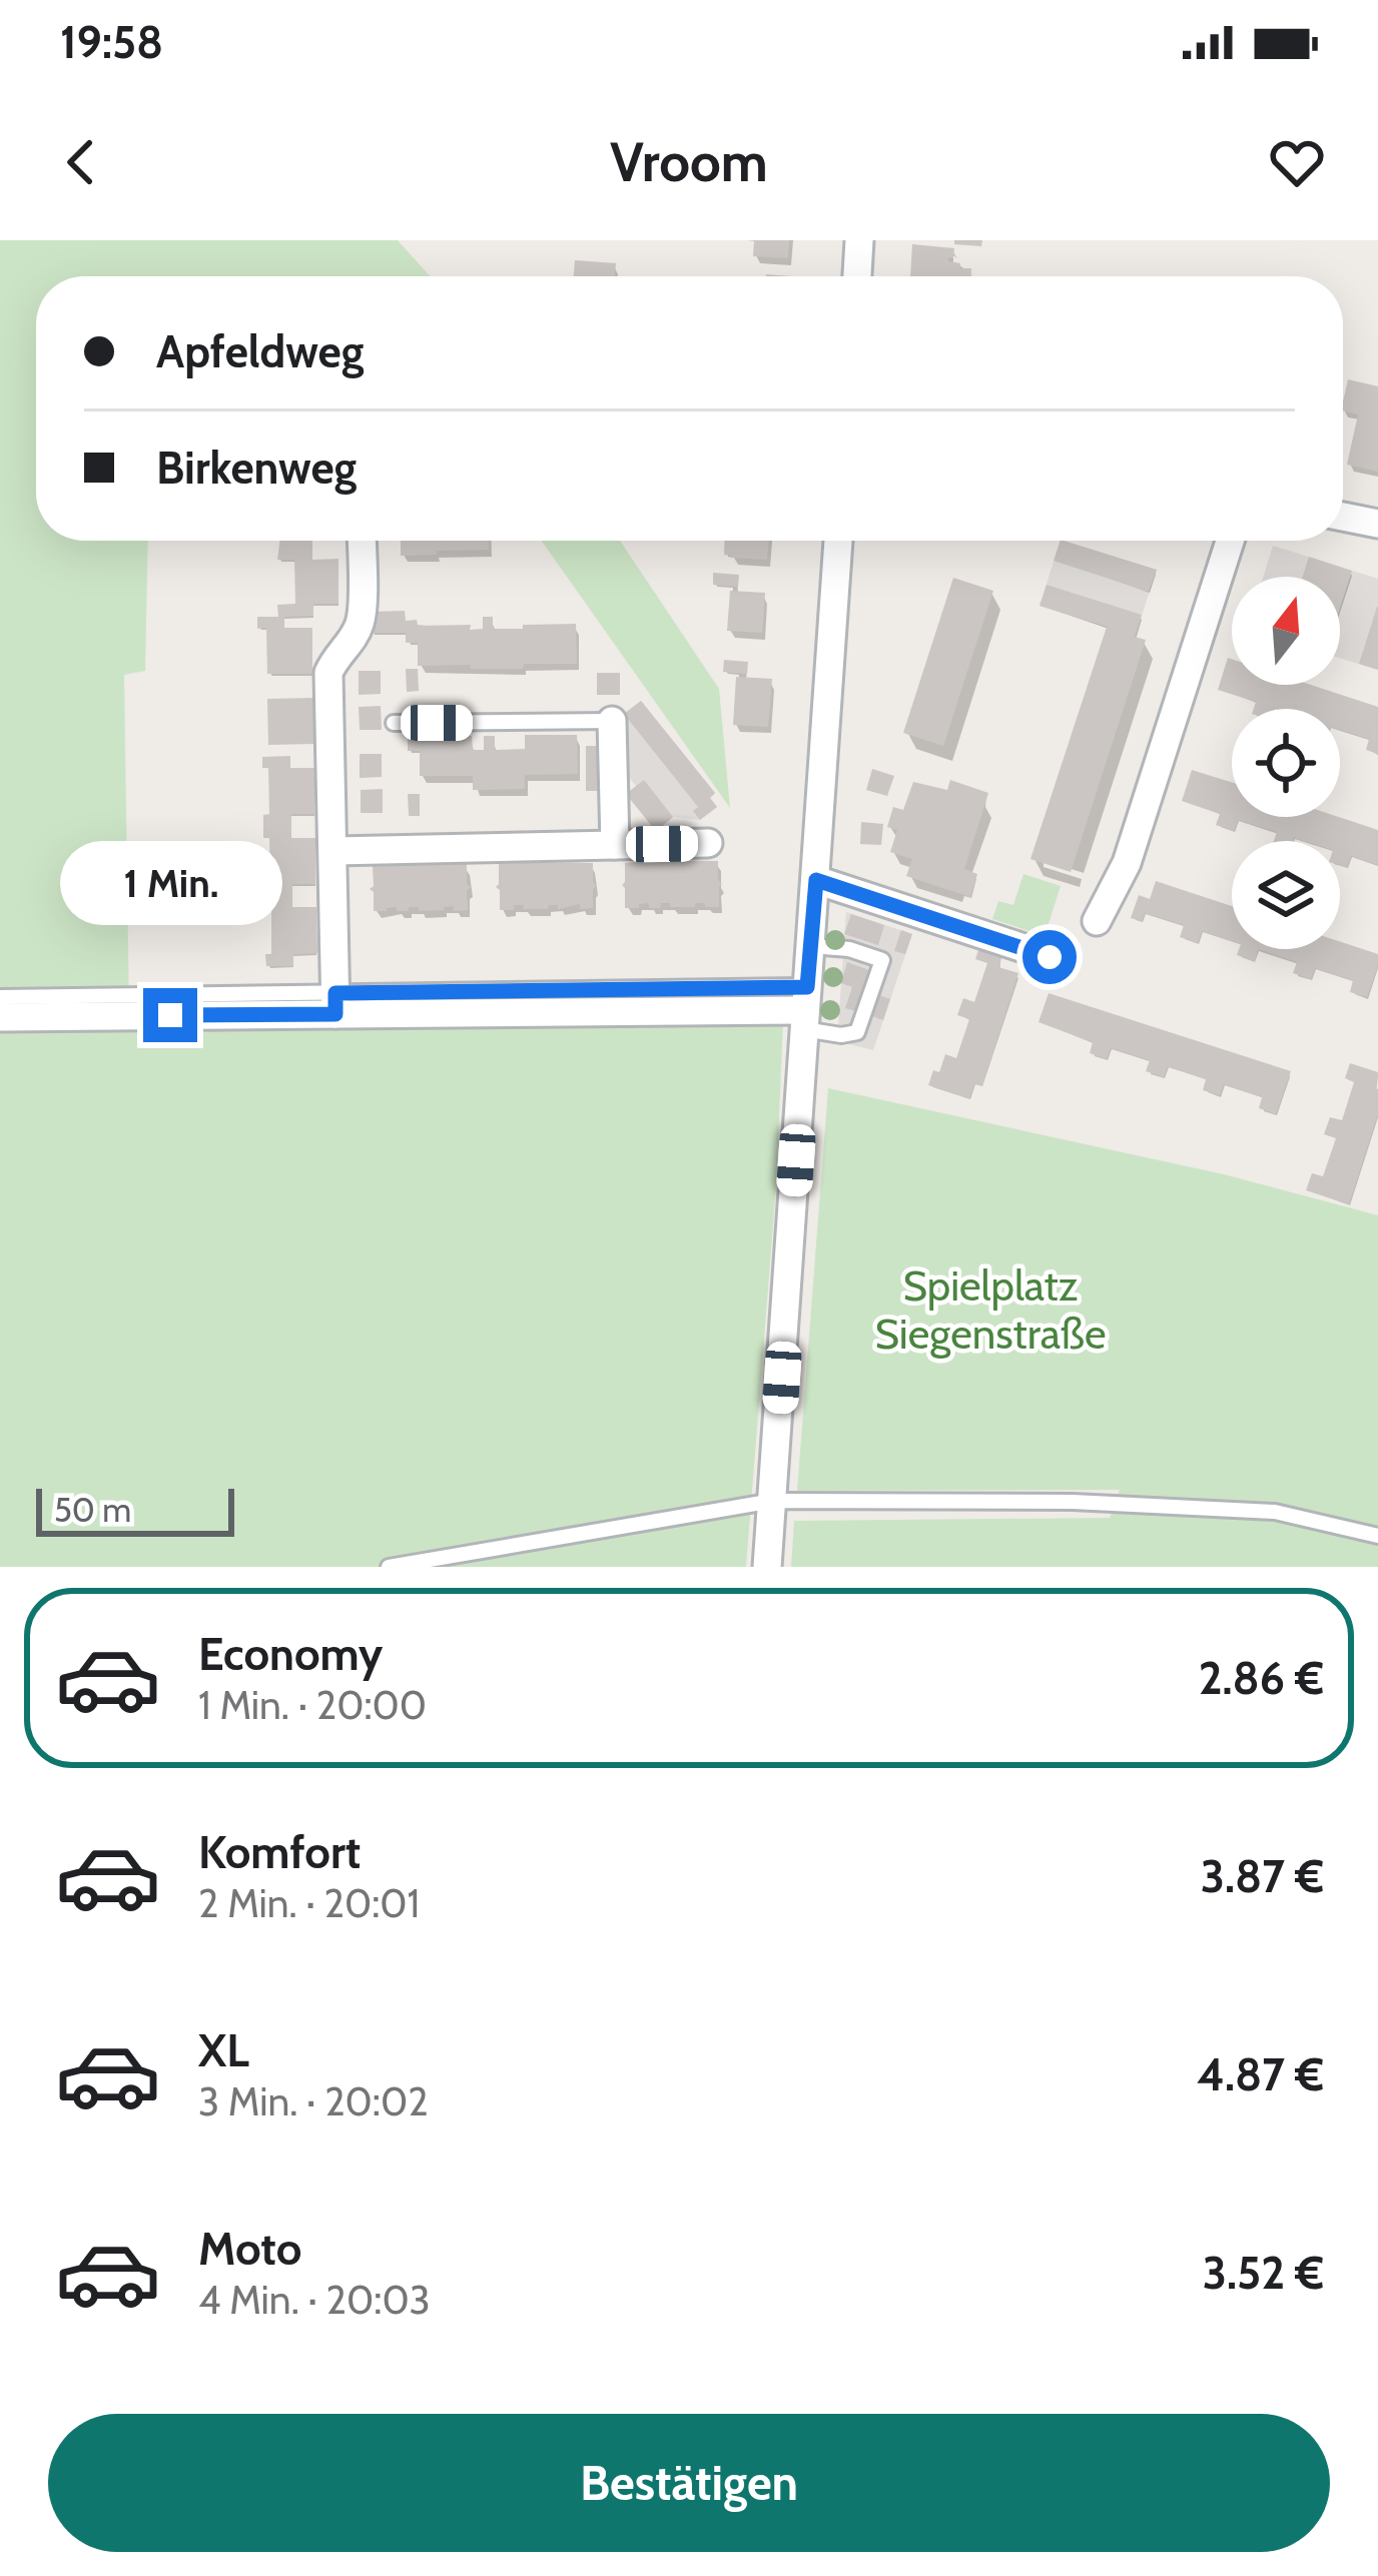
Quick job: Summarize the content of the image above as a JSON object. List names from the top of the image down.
{
  "parks": ["Spielplatz Siegenstraße"],
  "scale_bar": "50 m",
  "north": "top",
  "page": {
    "status": "19:58",
    "header": "Vroom",
    "banner": ["Apfeldweg", "Birkenweg"],
    "bubble": "1 Min.",
    "scale": "50 m",
    "list": [
      {
        "name": "Economy",
        "note": "1 Min. · 20:00",
        "value": "2.86 €"
      },
      {
        "name": "Komfort",
        "note": "2 Min. · 20:01",
        "value": "3.87 €"
      },
      {
        "name": "XL",
        "note": "3 Min. · 20:02",
        "value": "4.87 €"
      },
      {
        "name": "Moto",
        "note": "4 Min. · 20:03",
        "value": "3.52 €"
      }
    ],
    "buttons": "Bestätigen"
  }
}
